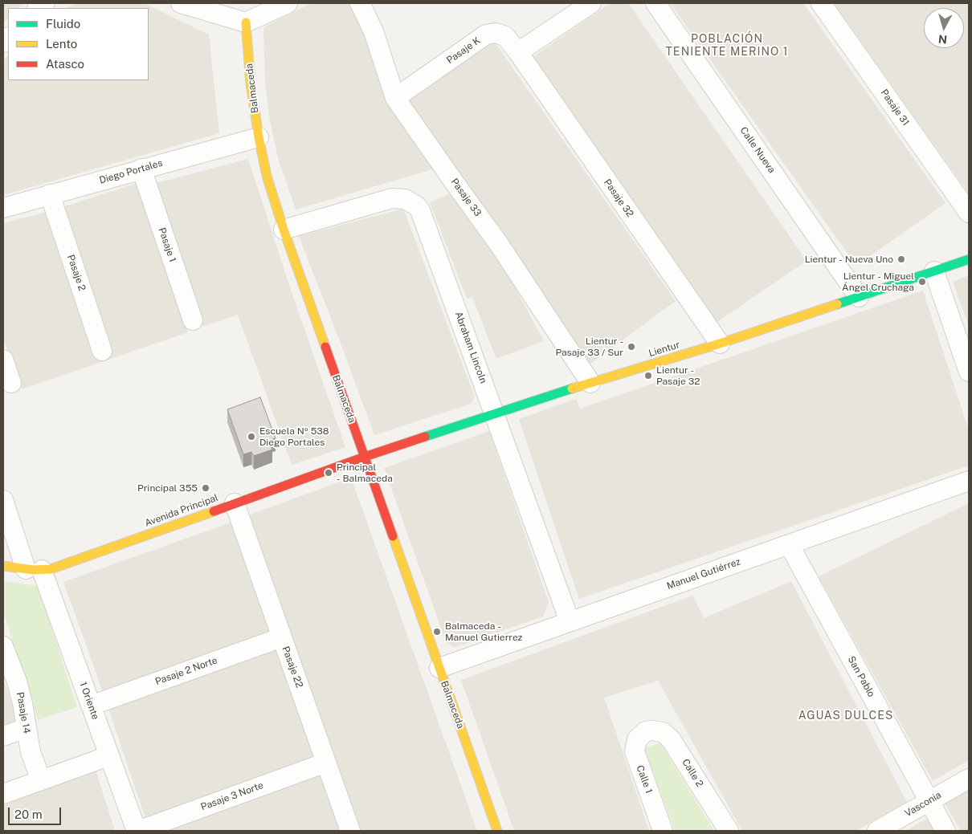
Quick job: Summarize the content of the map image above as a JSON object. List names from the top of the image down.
{
  "streets": {
    "main road": ["Balmaceda", "Lientur", "Avenida Principal"],
    "street": [
      "Pasaje K",
      "Pasaje 31",
      "Calle Nueva",
      "Diego Portales",
      "Pasaje 33",
      "Pasaje 32",
      "Pasaje 1",
      "Pasaje 2",
      "Abraham Lincoln",
      "Manuel Gutiérrez",
      "Pasaje 22",
      "Pasaje 2 Norte",
      "San Pablo",
      "1 Oriente",
      "Pasaje 14",
      "Calle 2",
      "Calle 1",
      "Pasaje 3 Norte",
      "Vasconia"
    ]
  },
  "crossings": [
    ["Pasaje K", "Pasaje 33"],
    ["Pasaje K", "Pasaje 32"],
    ["Balmaceda", "Diego Portales"],
    ["Balmaceda", "Abraham Lincoln"],
    ["Balmaceda", "Lientur"],
    ["Balmaceda", "Avenida Principal"],
    ["Balmaceda", "Manuel Gutiérrez"],
    ["Calle Nueva", "Lientur"],
    ["Diego Portales", "Pasaje 1"],
    ["Diego Portales", "Pasaje 2"],
    ["Pasaje 33", "Lientur"],
    ["Pasaje 32", "Lientur"],
    ["Abraham Lincoln", "Lientur"],
    ["Abraham Lincoln", "Manuel Gutiérrez"],
    ["Lientur", "Avenida Principal"],
    ["Avenida Principal", "Pasaje 22"],
    ["Avenida Principal", "1 Oriente"],
    ["Manuel Gutiérrez", "San Pablo"],
    ["Pasaje 22", "Pasaje 2 Norte"],
    ["Pasaje 22", "Pasaje 3 Norte"],
    ["Pasaje 2 Norte", "1 Oriente"],
    ["San Pablo", "Vasconia"],
    ["1 Oriente", "Pasaje 3 Norte"],
    ["Calle 2", "Calle 1"]
  ],
  "districts": ["POBLACIÓN TENIENTE MERINO 1", "AGUAS DULCES"],
  "places": [
    "Lientur - Nueva Uno",
    "Lientur - Miguel Ángel Cruchaga",
    "Lientur - Pasaje 33 / Sur",
    "Lientur - Pasaje 32",
    "Escuela Nº 538 Diego Portales",
    "Principal - Balmaceda",
    "Principal 355",
    "Balmaceda - Manuel Gutierrez"
  ],
  "legend": ["Fluido", "Lento", "Atasco"],
  "scale_bar": "20 m",
  "north": "bottom"
}
